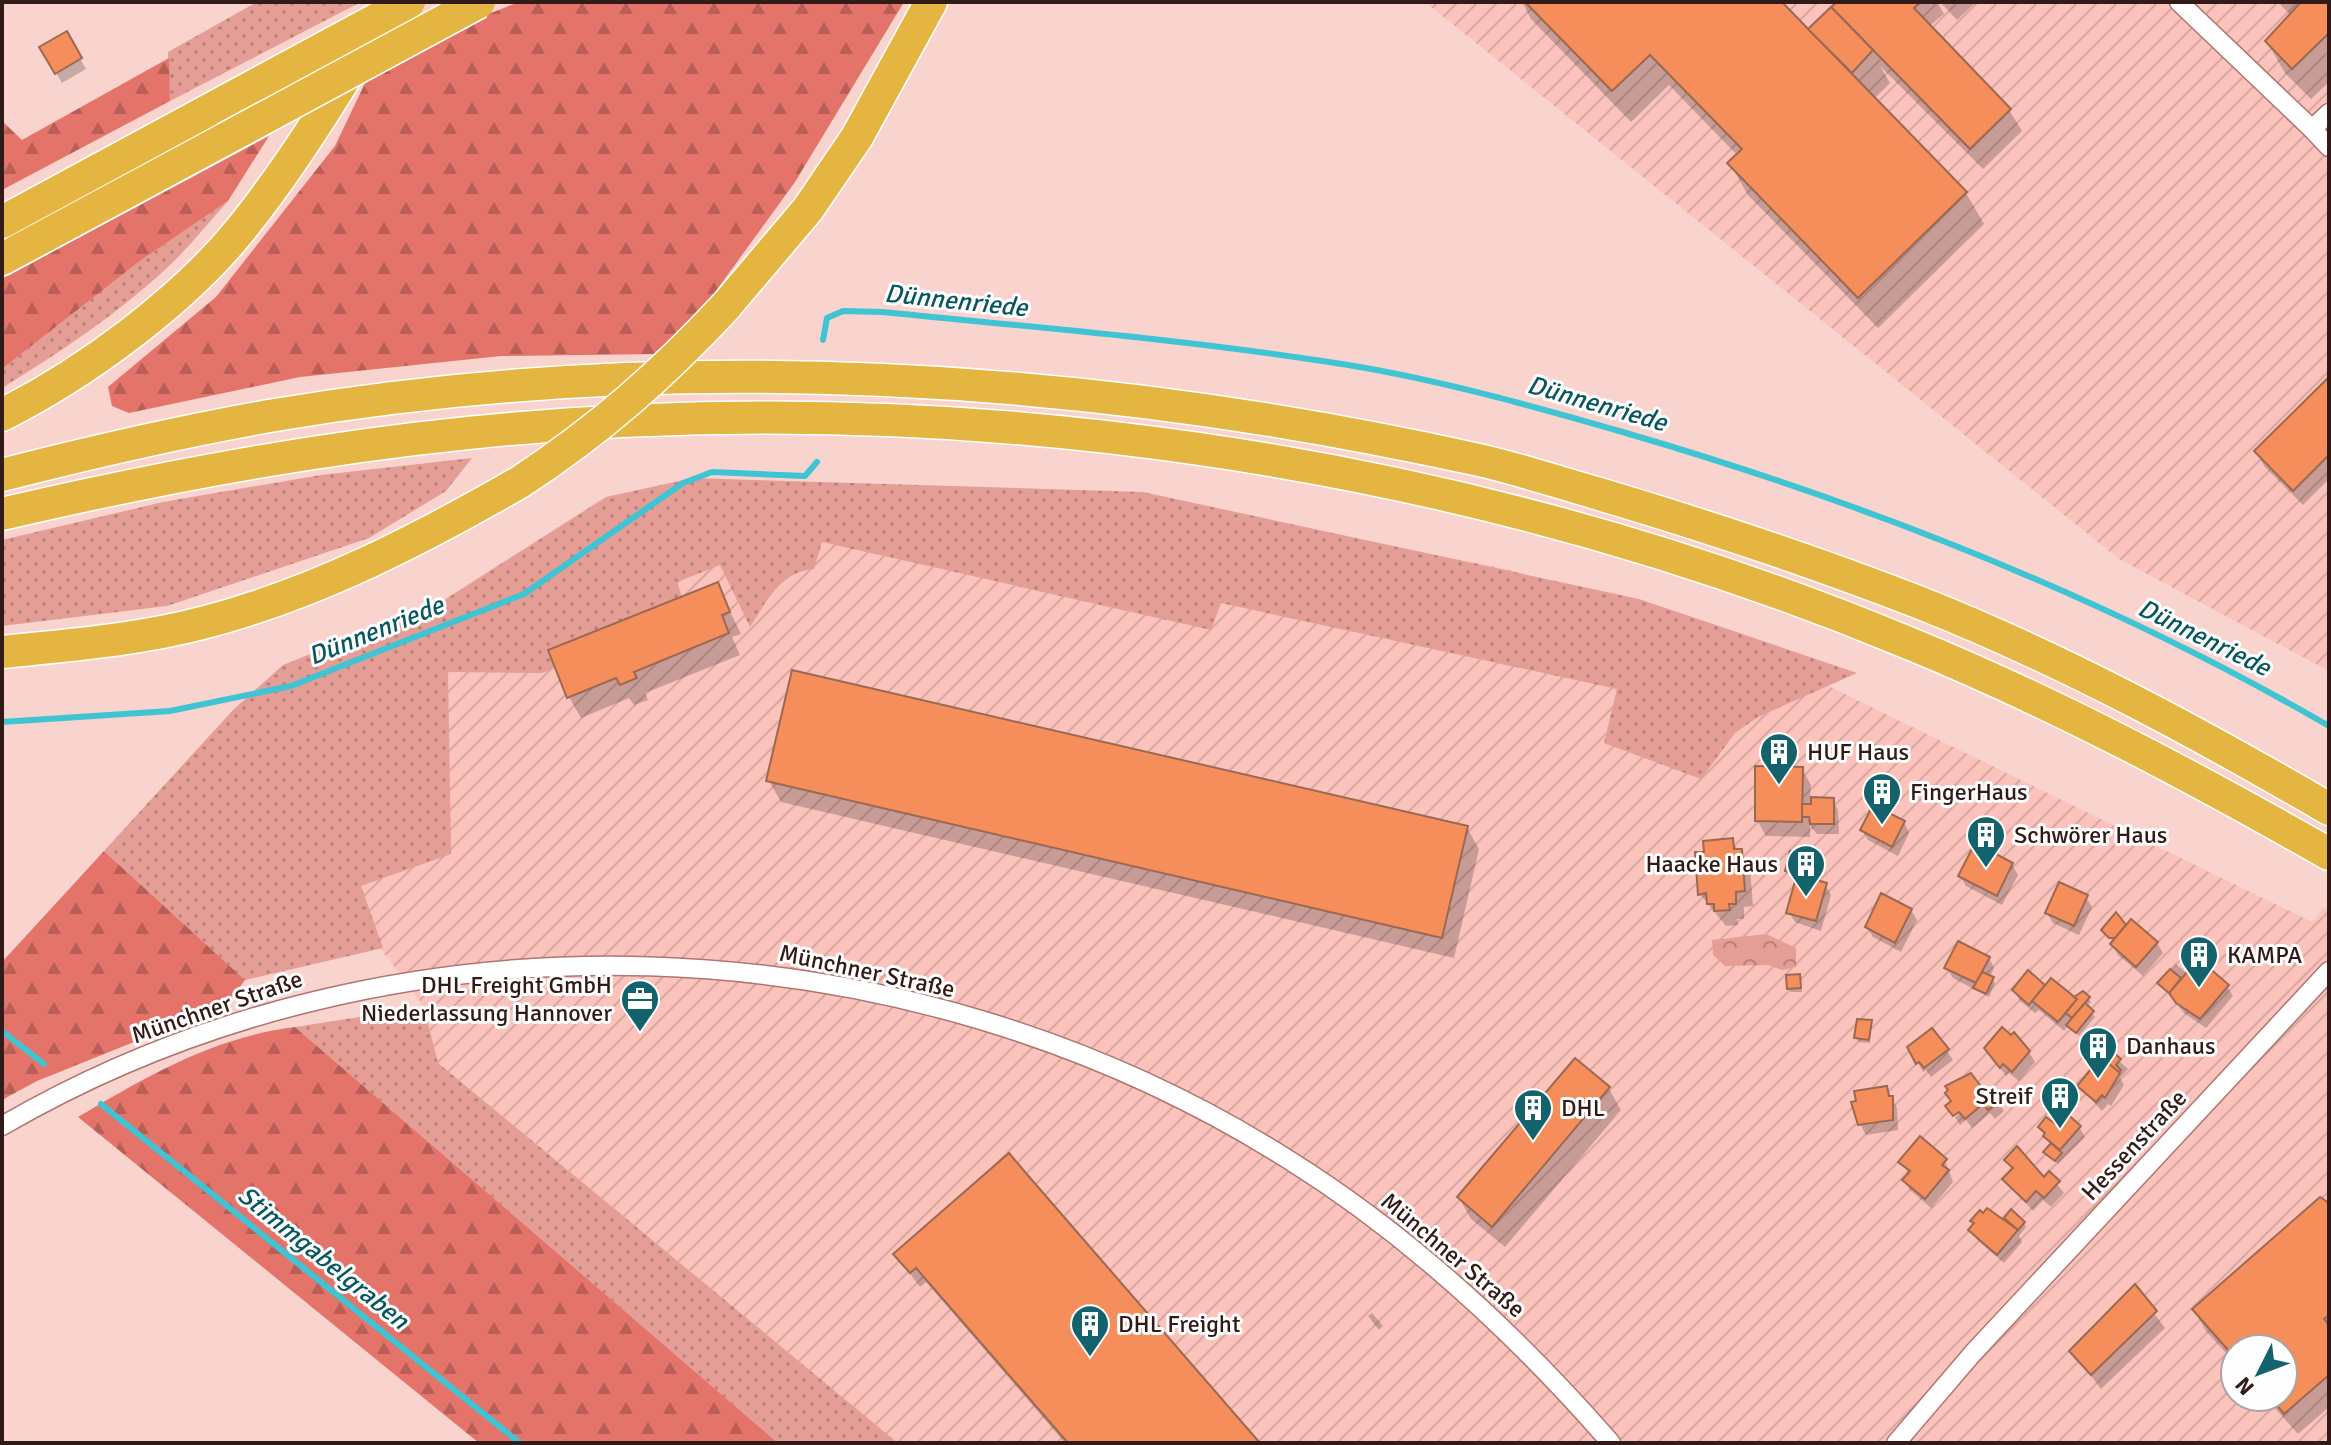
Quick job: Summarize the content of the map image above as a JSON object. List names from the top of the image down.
{
  "streets": {
    "street": ["Münchner Straße", "Hessenstraße"]
  },
  "water": ["Dünnenriede", "Stimmgabelgraben"],
  "places": {
    "building": [
      "HUF Haus",
      "FingerHaus",
      "Schwörer Haus",
      "Haacke Haus",
      "KAMPA",
      "Danhaus",
      "Streif",
      "DHL",
      "DHL Freight"
    ],
    "office": ["DHL Freight GmbH Niederlassung Hannover"]
  },
  "north": "bottom left"
}
